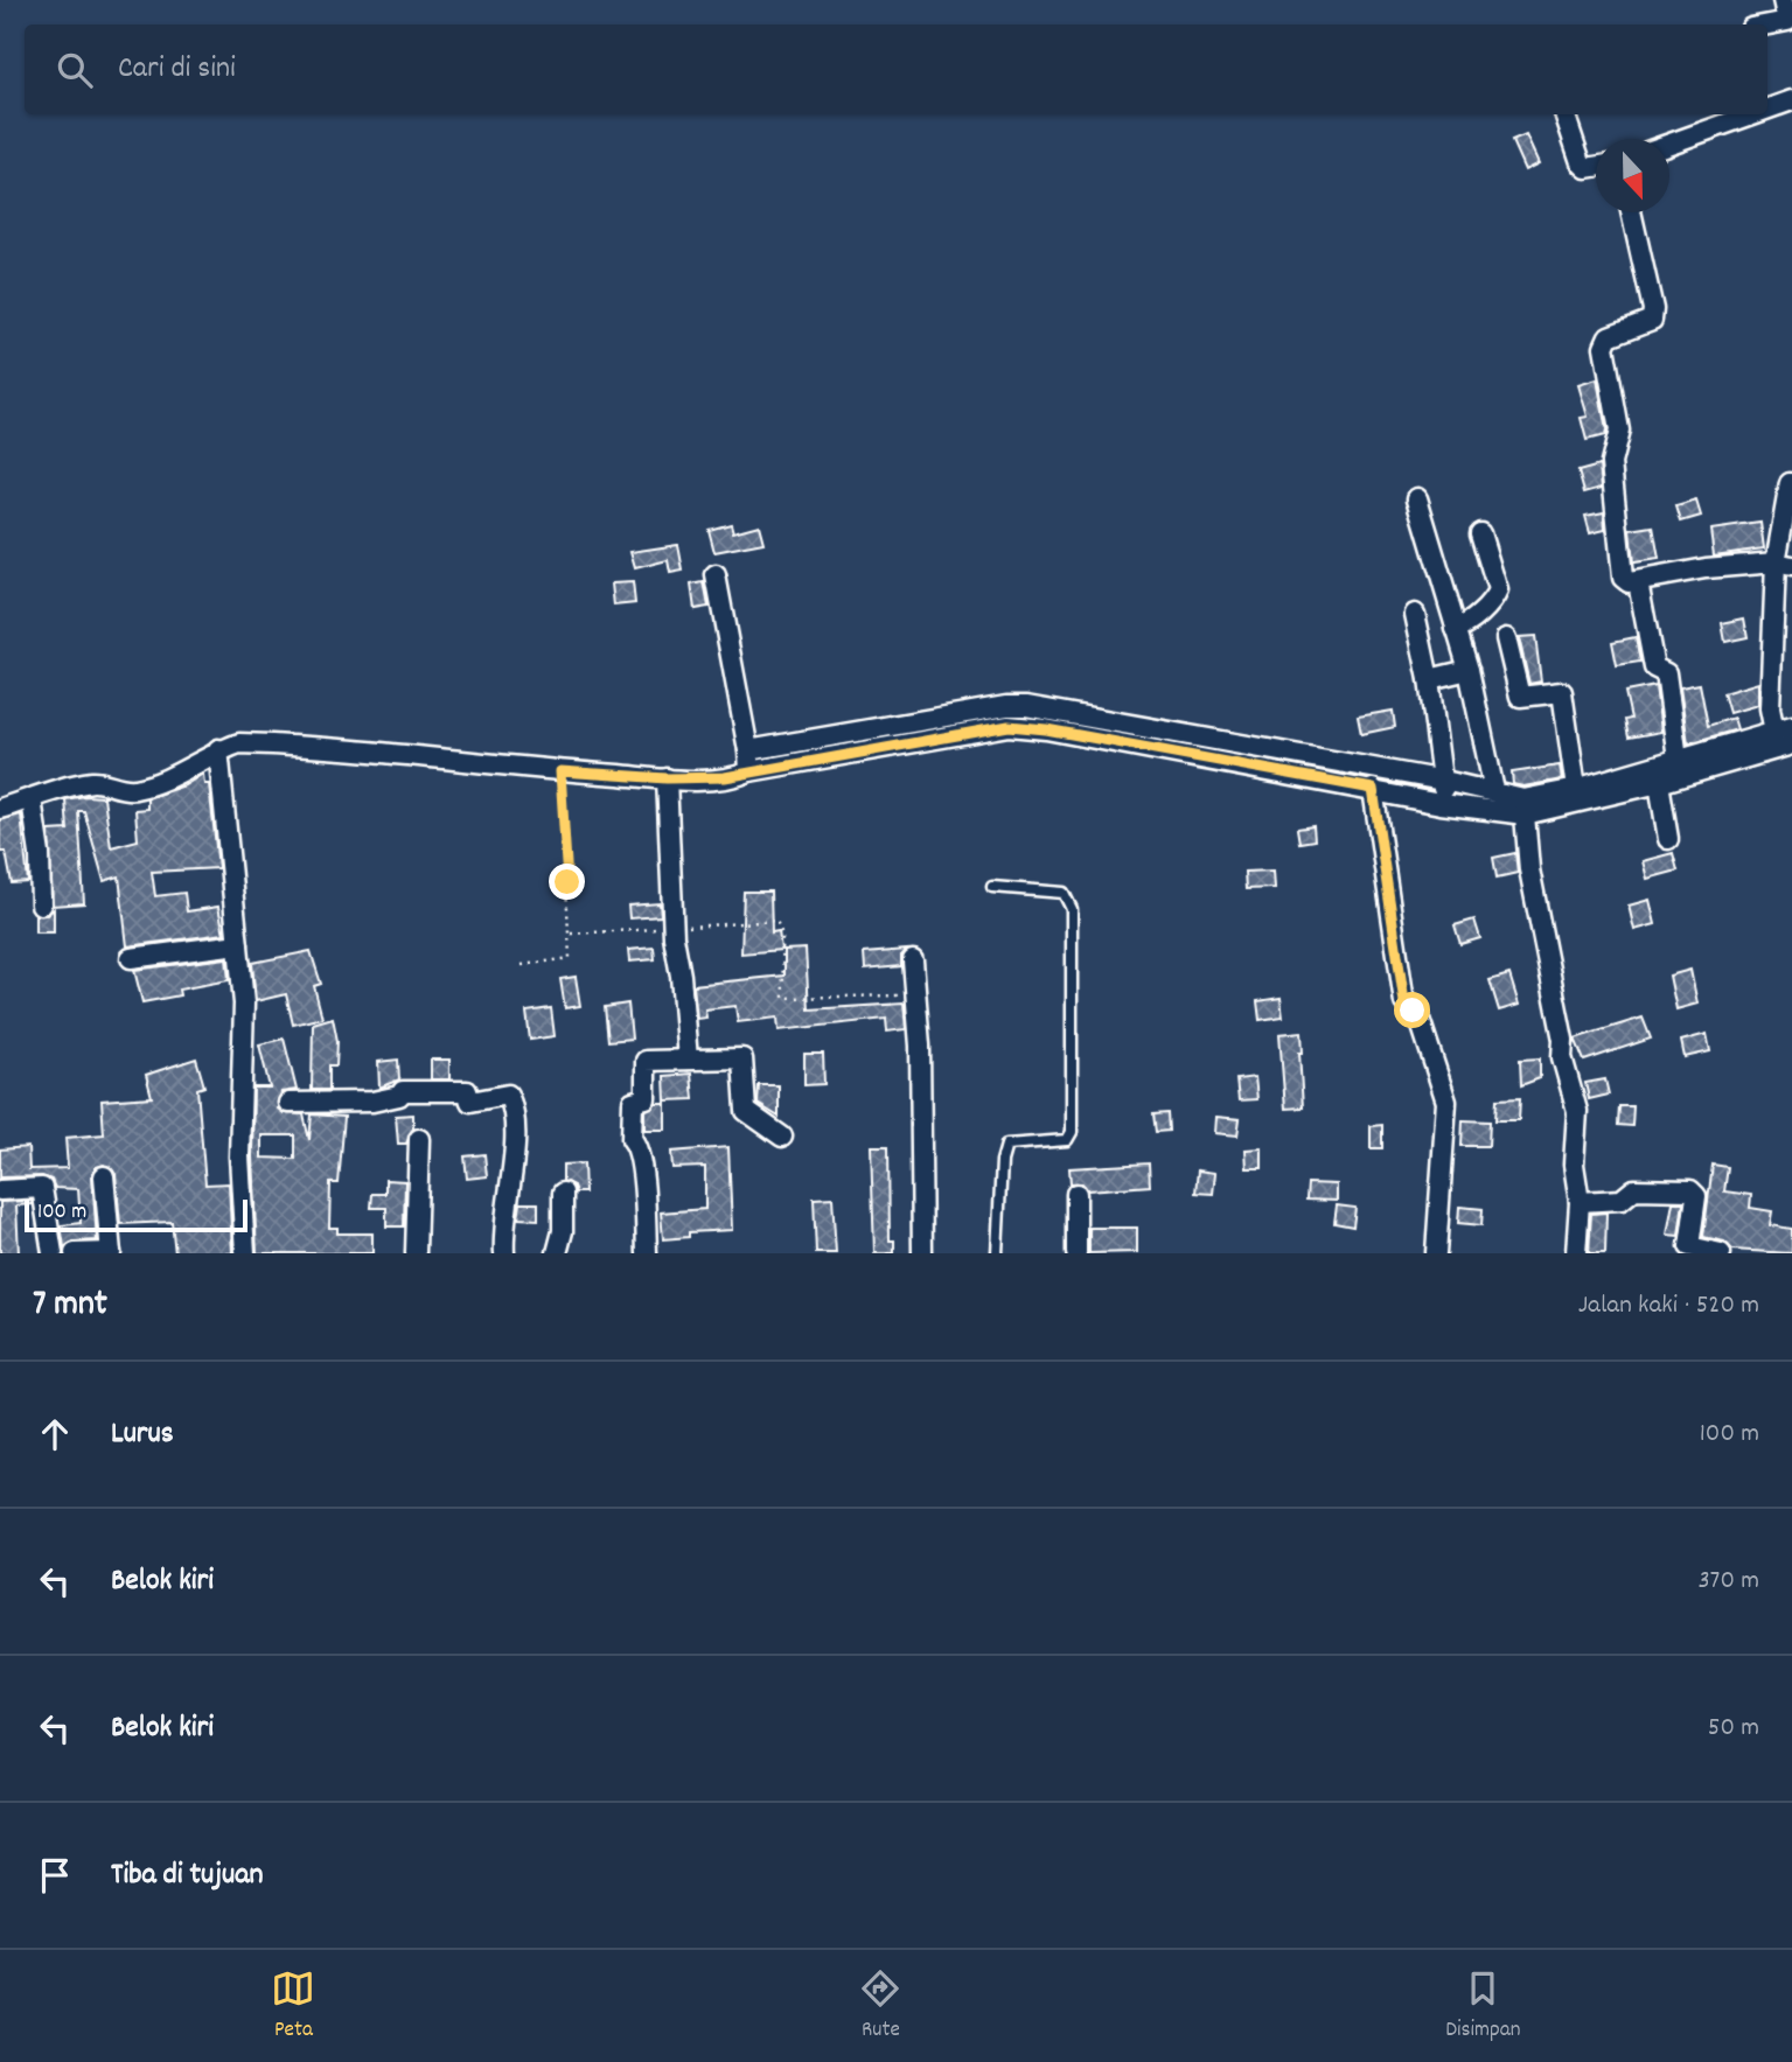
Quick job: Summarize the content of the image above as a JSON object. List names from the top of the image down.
{
  "scale_bar": "100 m",
  "north": "bottom",
  "page": {
    "search": "Cari di sini",
    "scale": "100 m",
    "heading": ["7 mnt", "Jalan kaki · 520 m"],
    "list": [
      ["Lurus", "100 m"],
      ["Belok kiri", "370 m"],
      ["Belok kiri", "50 m"],
      "Tiba di tujuan"
    ],
    "nav": ["Peta", "Rute", "Disimpan"]
  }
}
